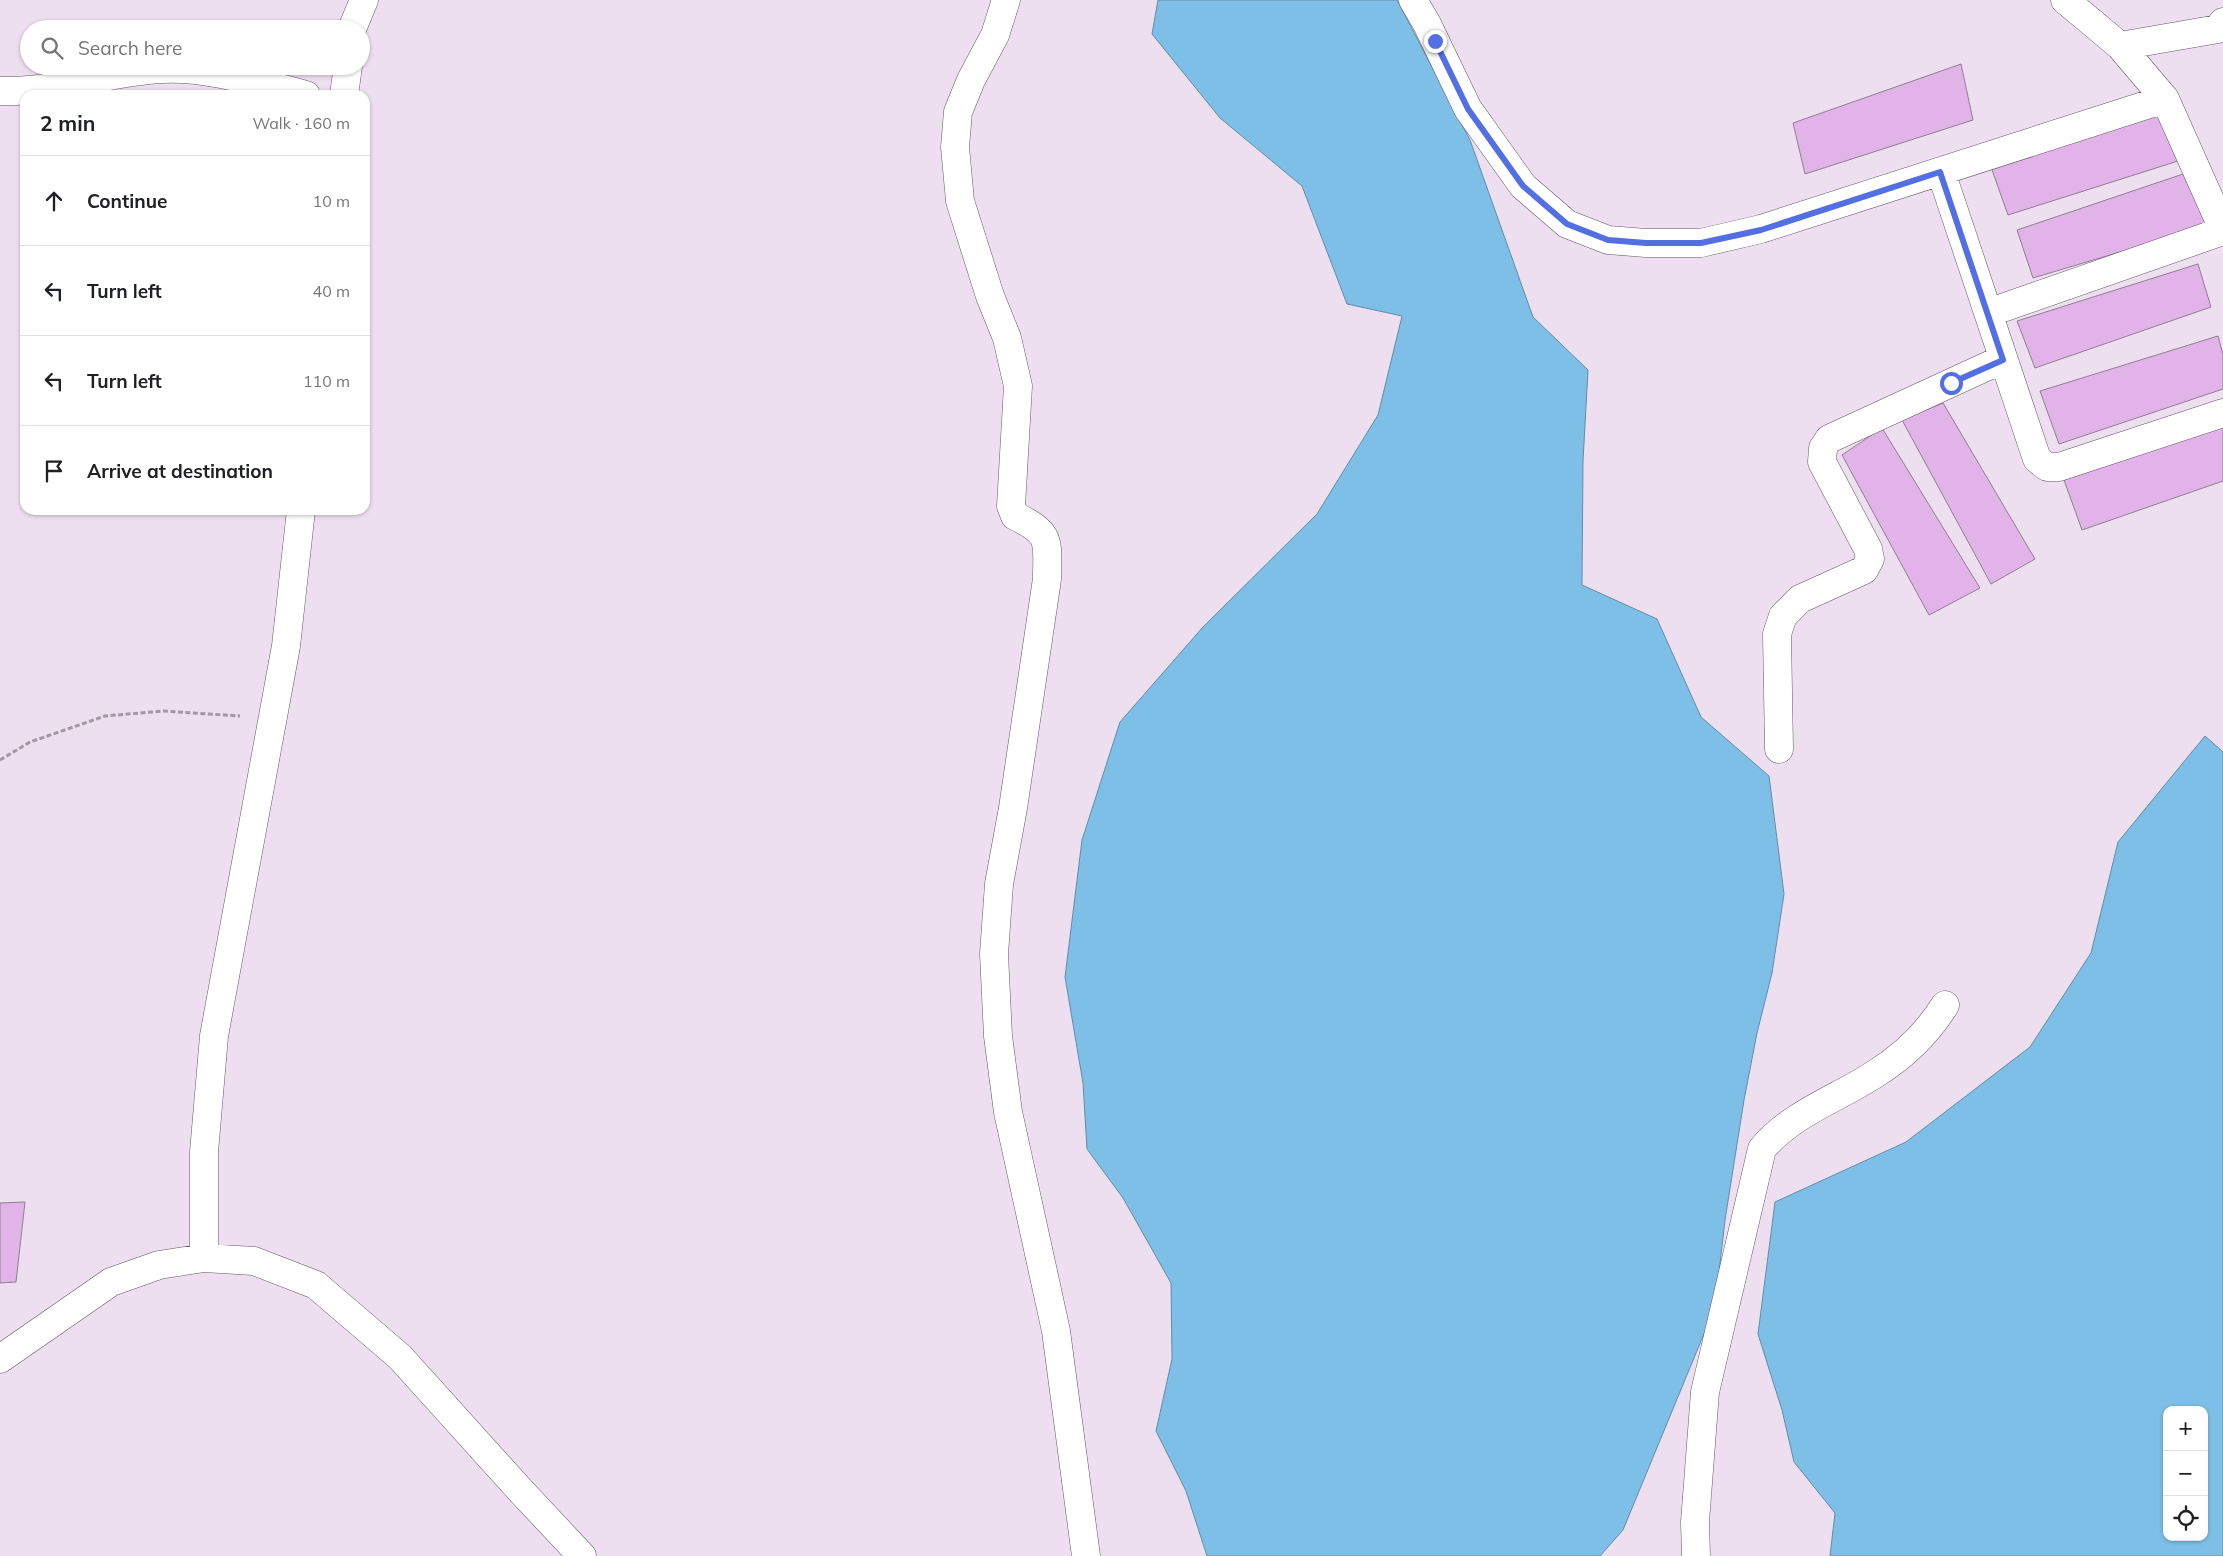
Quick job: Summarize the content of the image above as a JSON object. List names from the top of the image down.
{
  "page": {
    "search": "Search here",
    "heading": ["2 min", "Walk · 160 m"],
    "list": [
      ["Continue", "10 m"],
      ["Turn left", "40 m"],
      ["Turn left", "110 m"],
      "Arrive at destination"
    ],
    "map_buttons": ["+", "−"]
  }
}
